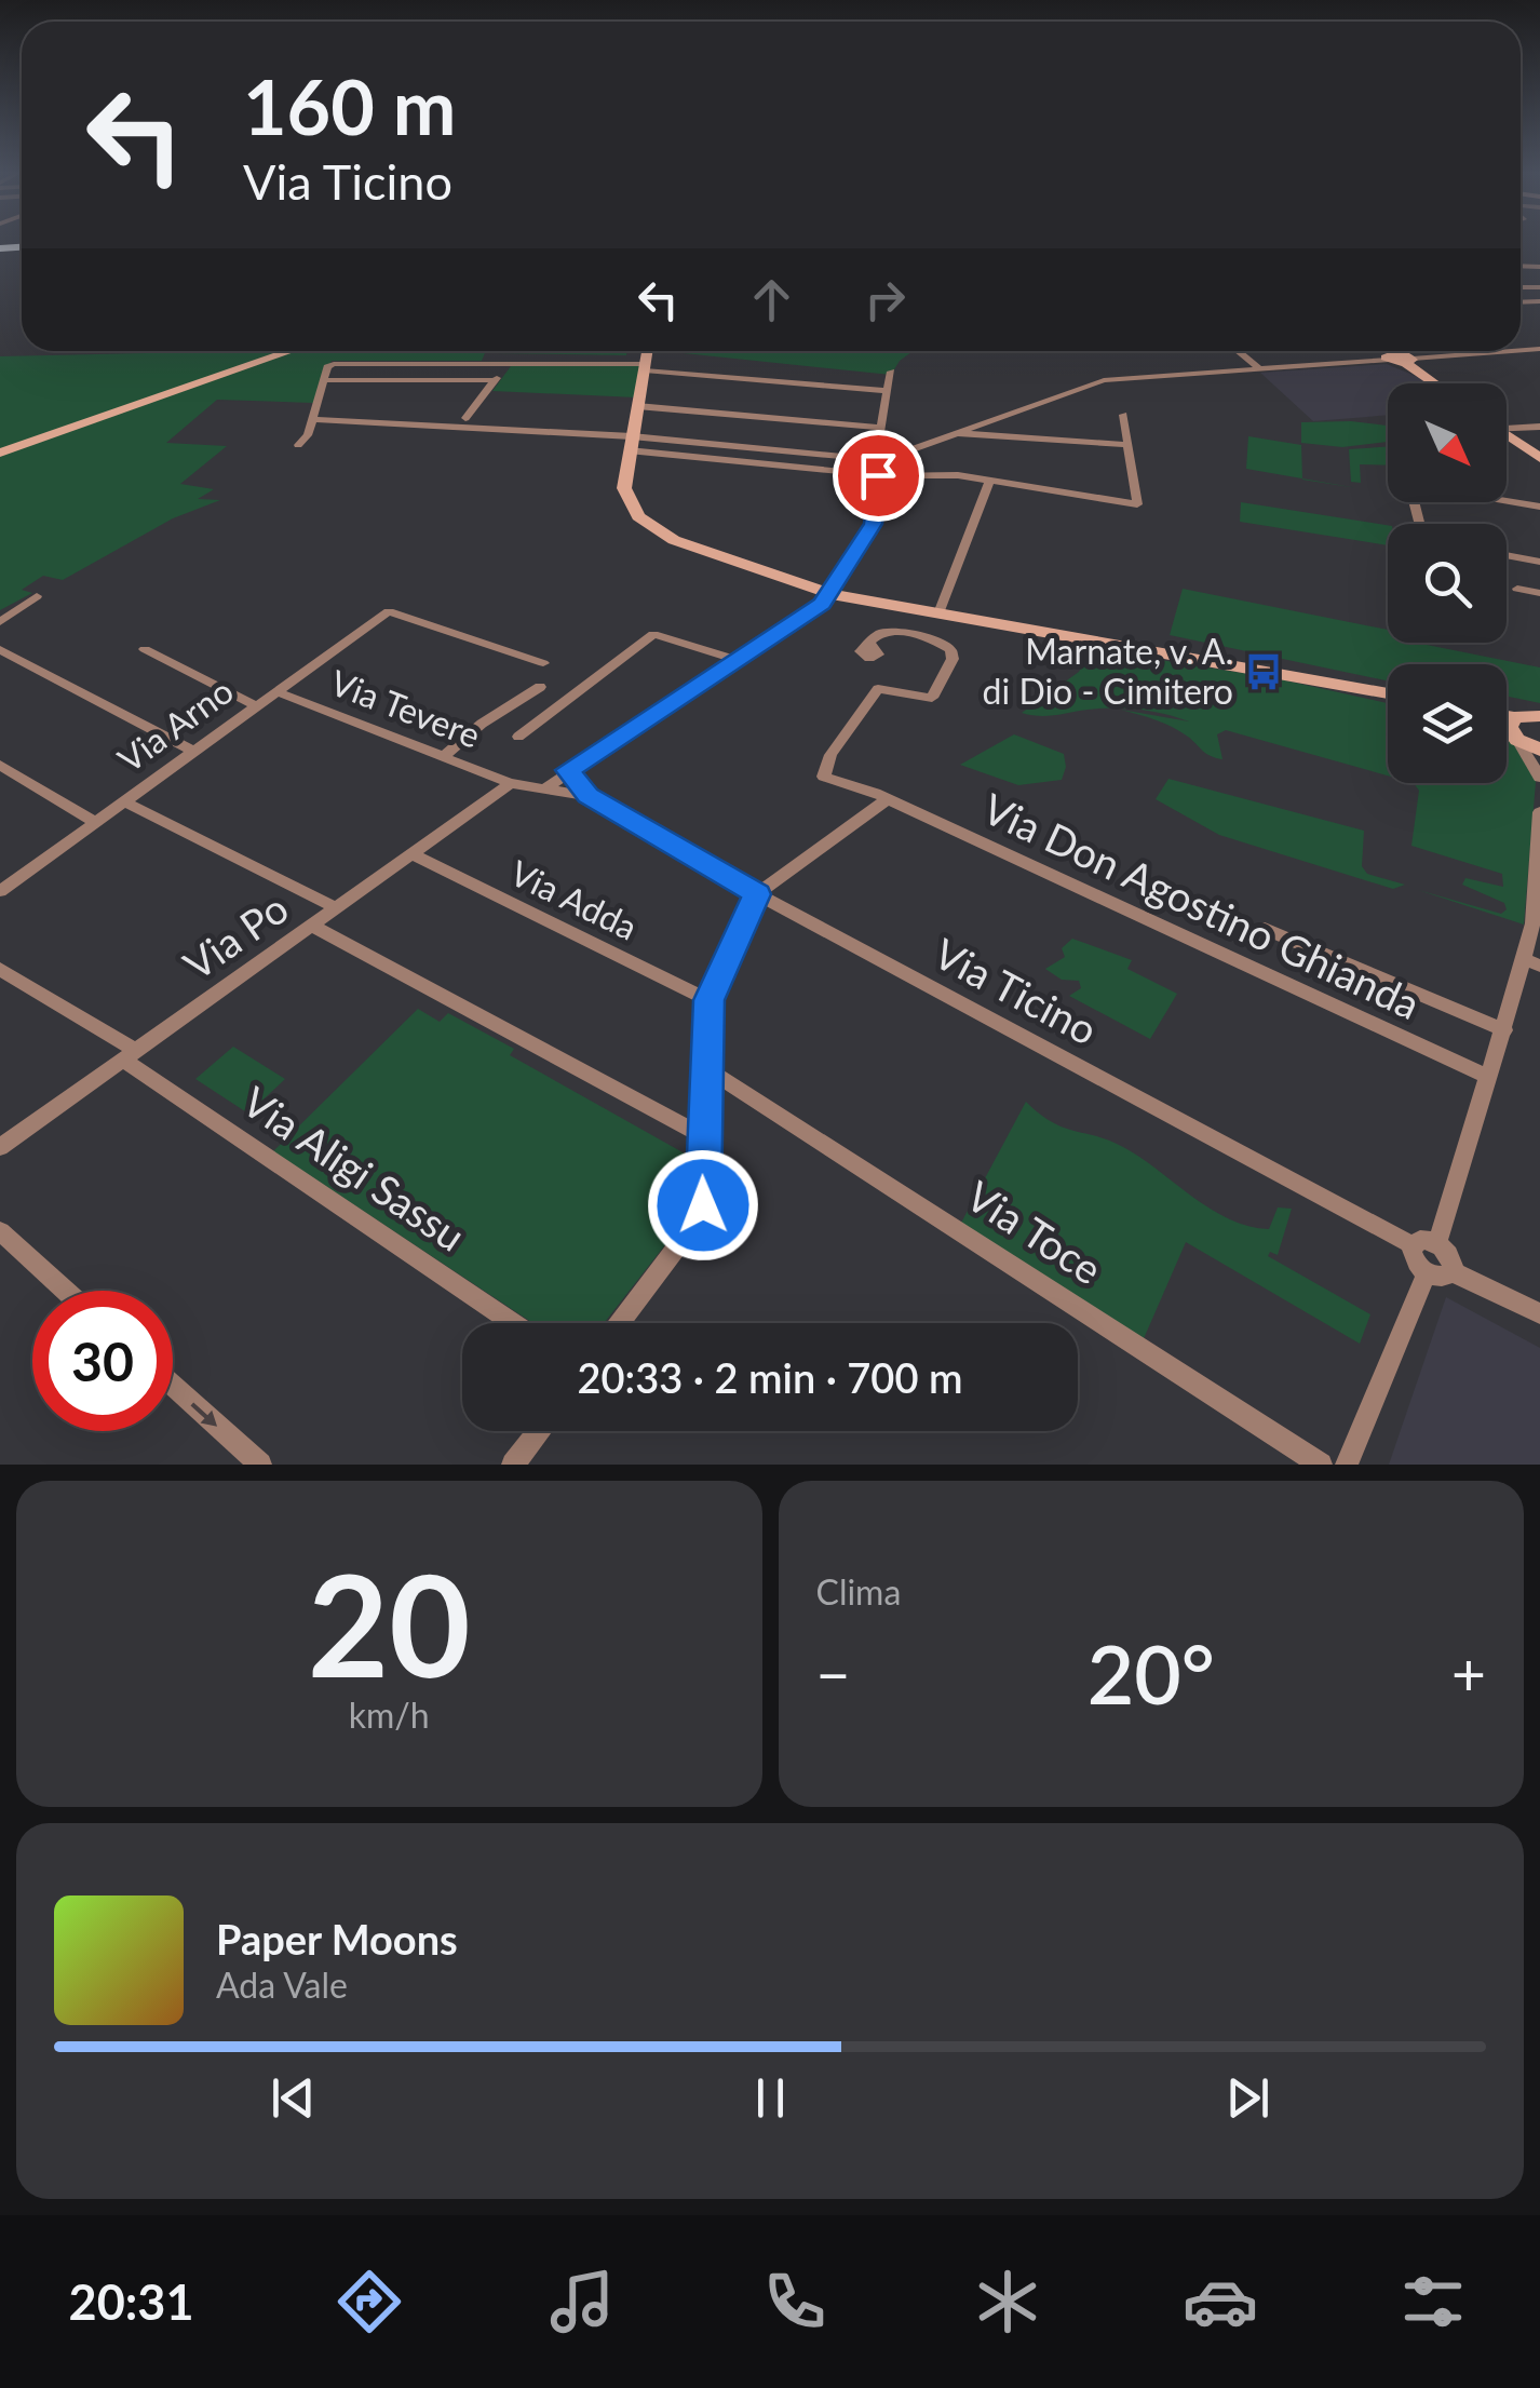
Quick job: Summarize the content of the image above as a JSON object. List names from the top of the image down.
{
  "streets": {
    "street": [
      "Via Tevere",
      "Via Arno",
      "Via Adda",
      "Via Don Agostino Ghianda",
      "Via Po",
      "Via Ticino",
      "Via Aligi Sassu",
      "Via Toce"
    ]
  },
  "crossings": [
    ["Via Tevere", "Via Arno"],
    ["Via Tevere", "Via Po"],
    ["Via Tevere", "Via Ticino"],
    ["Via Adda", "Via Po"],
    ["Via Po", "Via Aligi Sassu"]
  ],
  "places": {
    "bus stop": ["Marnate, v. A. di Dio - Cimitero"]
  },
  "north": "bottom right",
  "page": {
    "turn": ["160 m", "Via Ticino"],
    "limit": "30",
    "trip": "20:33 · 2 min · 700 m",
    "tile": [
      ["20", "km/h"],
      "Clima"
    ],
    "heat": ["−", "20°", "+"],
    "song": ["Paper Moons", "Ada Vale"],
    "tabs": "20:31"
  }
}
